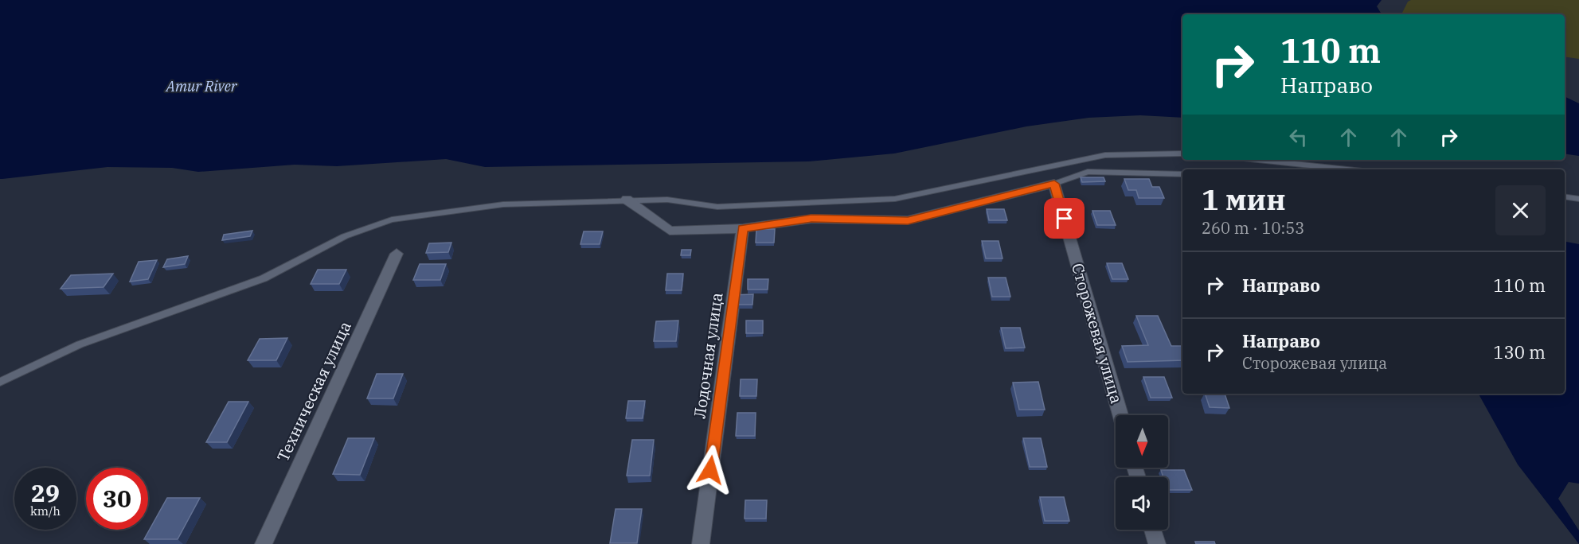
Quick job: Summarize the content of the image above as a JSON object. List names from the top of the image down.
{
  "streets": {
    "street": ["Сторожевая улица", "Лодочная улица", "Техническая улица"]
  },
  "water": ["Amur River"],
  "north": "bottom",
  "page": {
    "turn": ["110 m", "Направо"],
    "heading": ["1 мин", "260 m · 10:53"],
    "list": [
      {
        "name": "Направо",
        "value": "110 m"
      },
      {
        "name": "Направо",
        "note": "Сторожевая улица",
        "value": "130 m"
      }
    ],
    "speed": "29 km/h",
    "limit": "30"
  }
}
